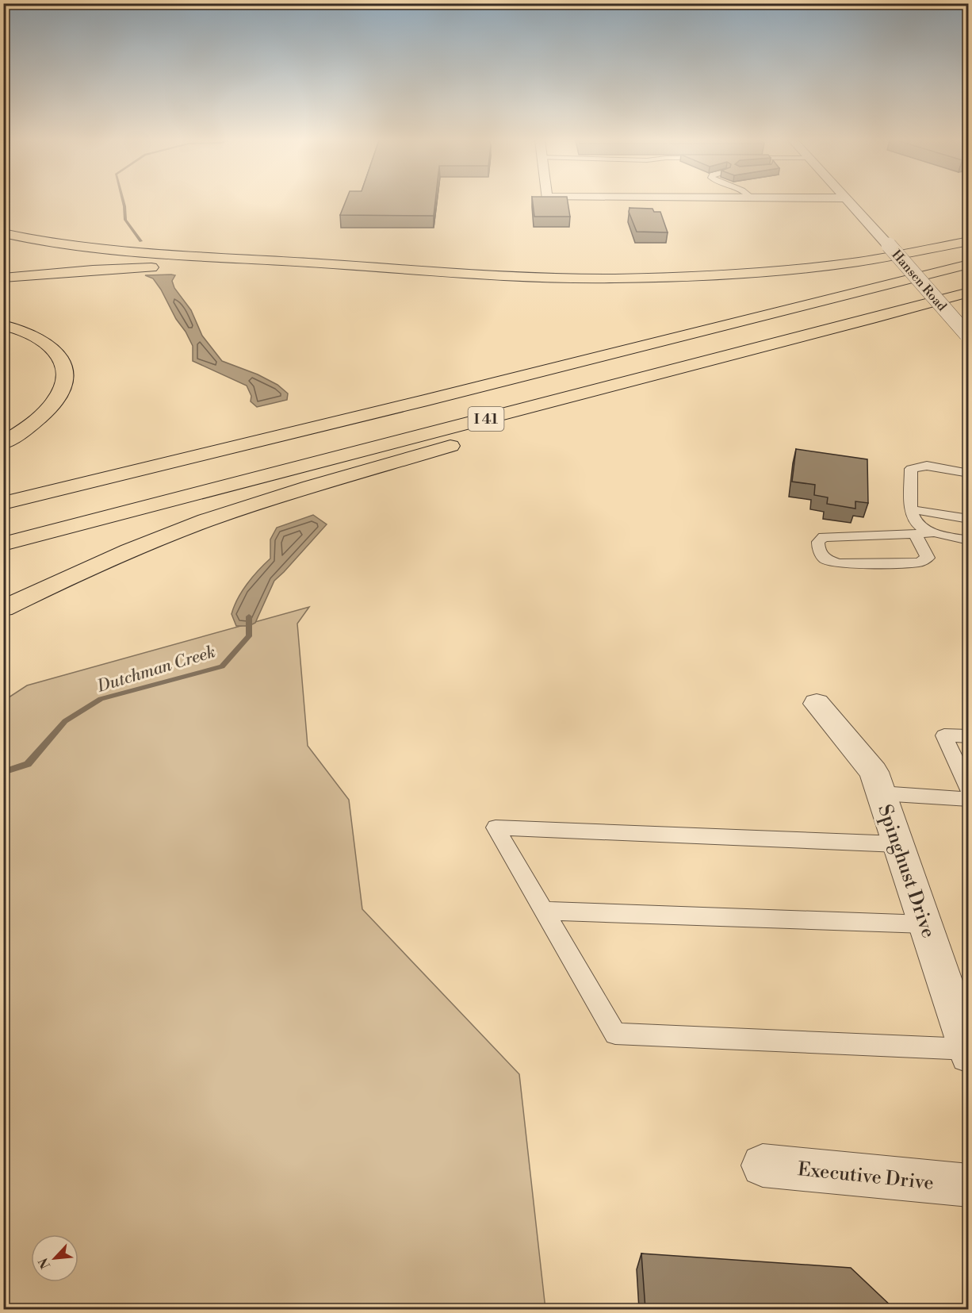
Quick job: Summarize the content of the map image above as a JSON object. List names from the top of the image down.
{
  "streets": {
    "highway": ["I 41"],
    "street": ["Hansen Road", "Spinghust Drive", "Executive Drive"]
  },
  "water": ["Dutchman Creek"],
  "north": "bottom left"
}
